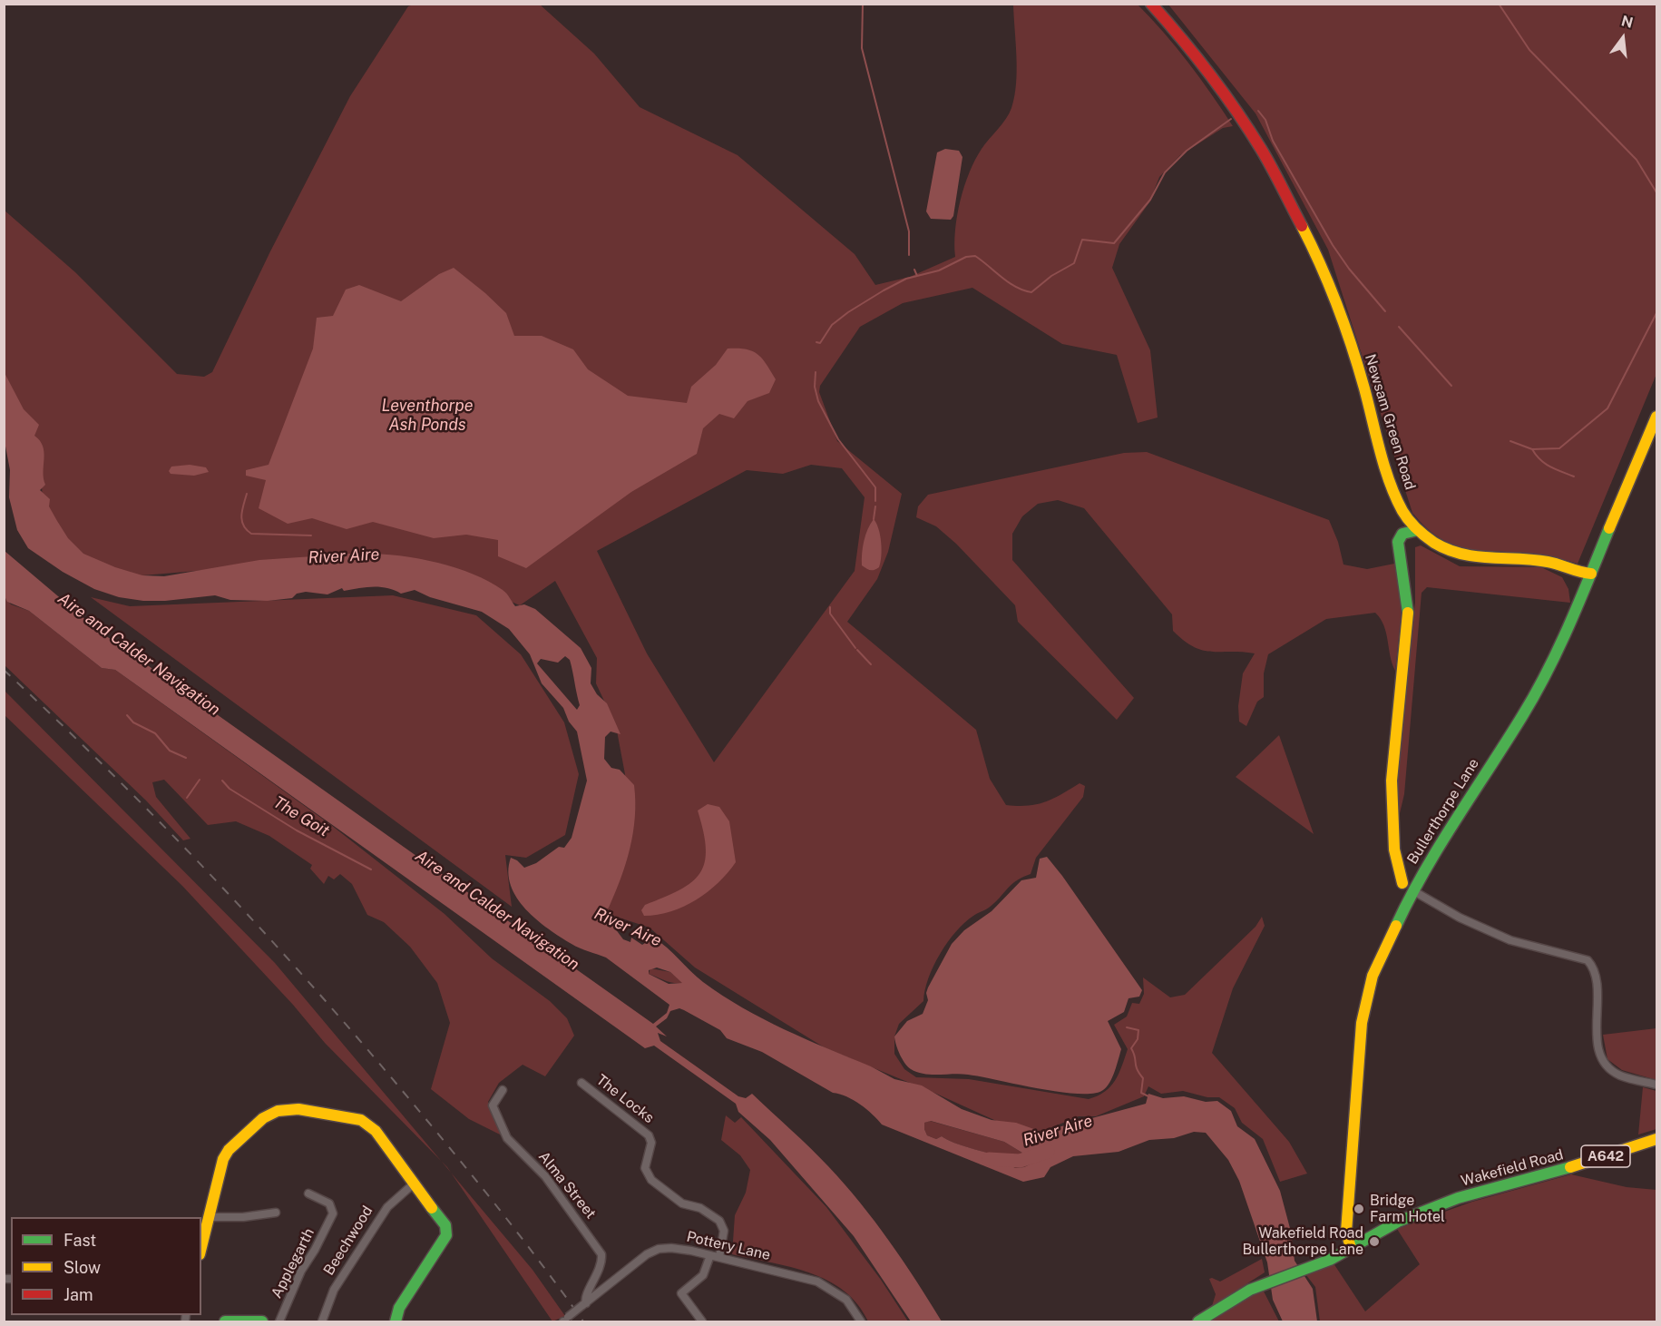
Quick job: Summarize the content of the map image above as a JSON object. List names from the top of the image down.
{
  "streets": {
    "street": [
      "Newsam Green Road",
      "Bullerthorpe Lane",
      "The Locks",
      "A642",
      "Wakefield Road",
      "Alma Street",
      "Beechwood",
      "Pottery Lane",
      "Applegarth"
    ]
  },
  "crossings": [
    ["Newsam Green Road", "Bullerthorpe Lane"],
    ["Bullerthorpe Lane", "A642"],
    ["Bullerthorpe Lane", "Wakefield Road"],
    ["The Locks", "Pottery Lane"],
    ["A642", "Wakefield Road"],
    ["Alma Street", "Pottery Lane"]
  ],
  "water": [
    "Leventhorpe Ash Ponds",
    "River Aire",
    "Aire and Calder Navigation",
    "The Goit"
  ],
  "places": ["Bridge Farm Hotel", "Wakefield Road Bullerthorpe Lane"],
  "legend": ["Fast", "Slow", "Jam"],
  "north": "top"
}
